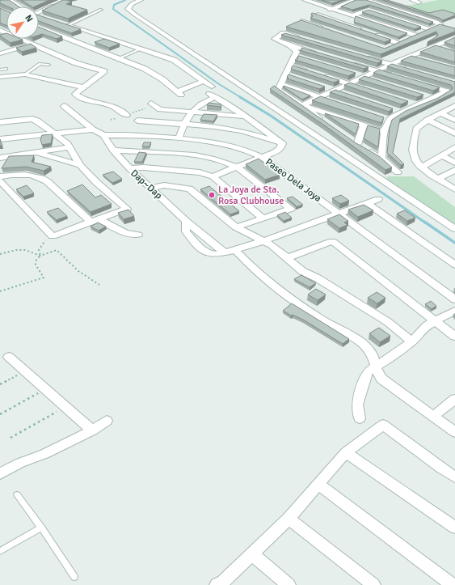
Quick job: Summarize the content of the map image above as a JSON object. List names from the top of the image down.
{
  "streets": {
    "street": ["Paseo Dela Joya", "Dap~Dap"]
  },
  "crossings": [
    ["Paseo Dela Joya", "Dap~Dap"]
  ],
  "places": ["La Joya de Sta. Rosa Clubhouse"],
  "north": "top right"
}
